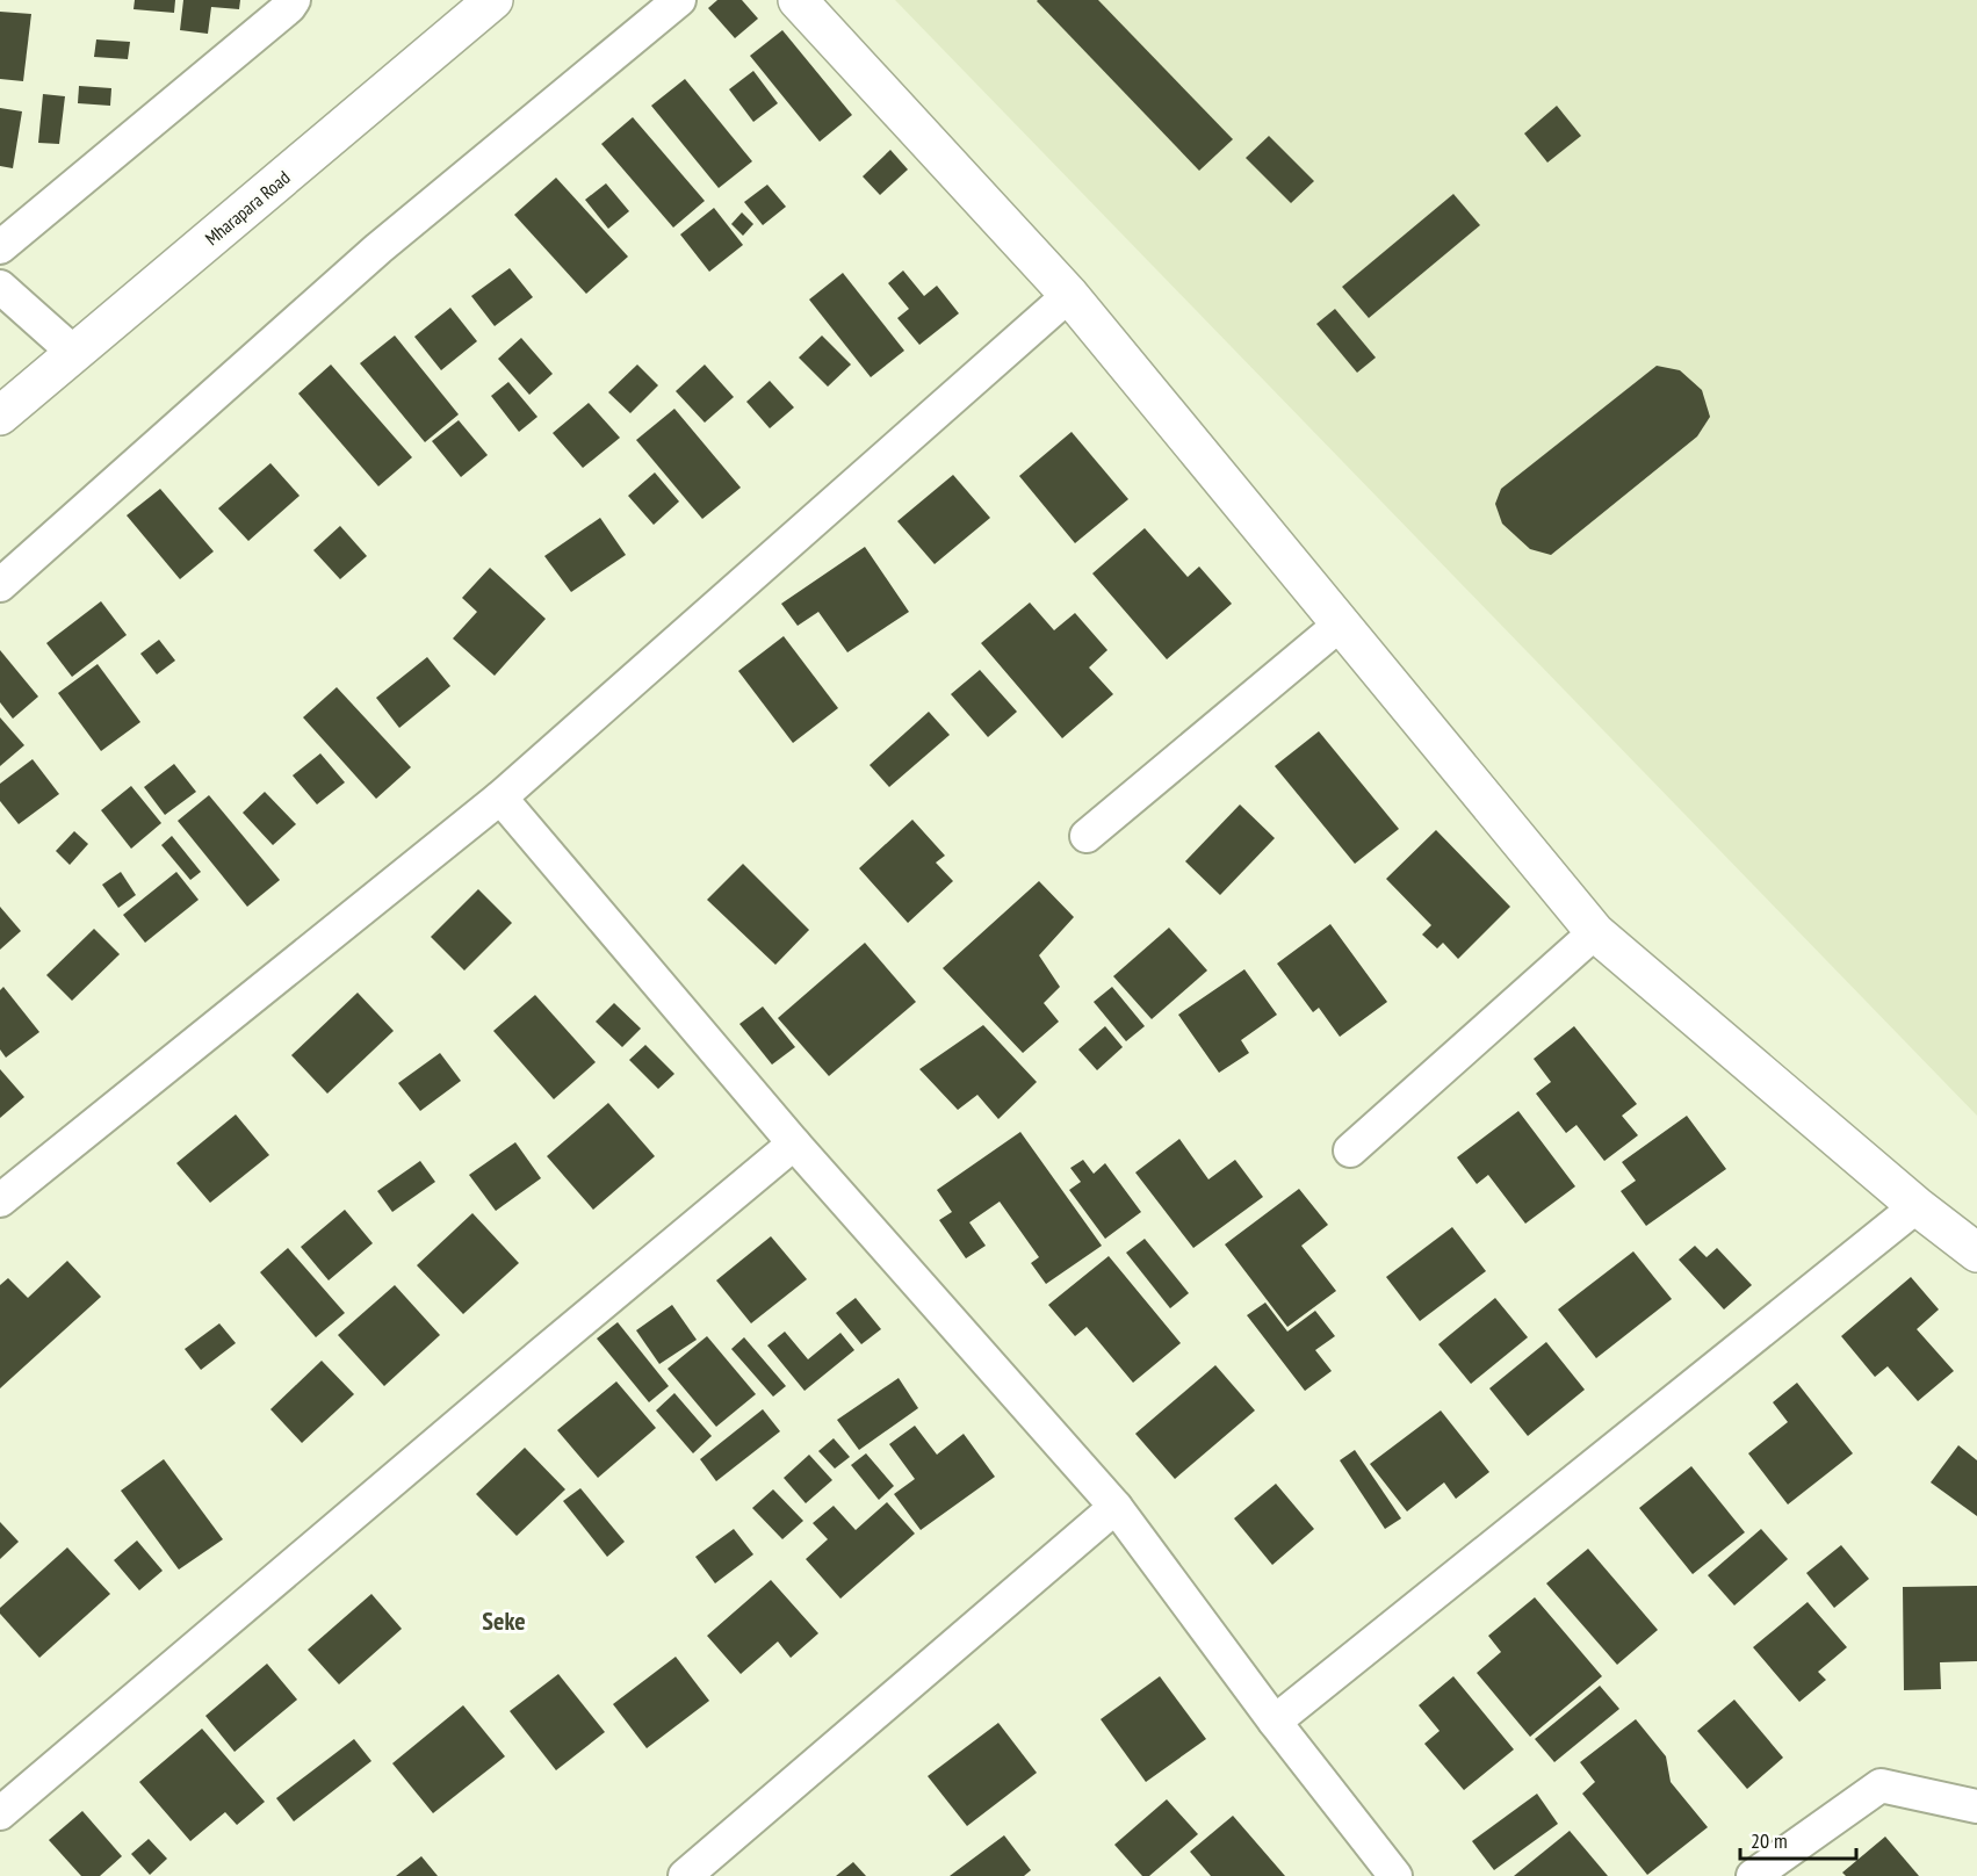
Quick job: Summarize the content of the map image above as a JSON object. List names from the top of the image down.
{
  "streets": {
    "street": ["Mharapara Road"]
  },
  "districts": ["Seke"],
  "scale_bar": "20 m"
}
